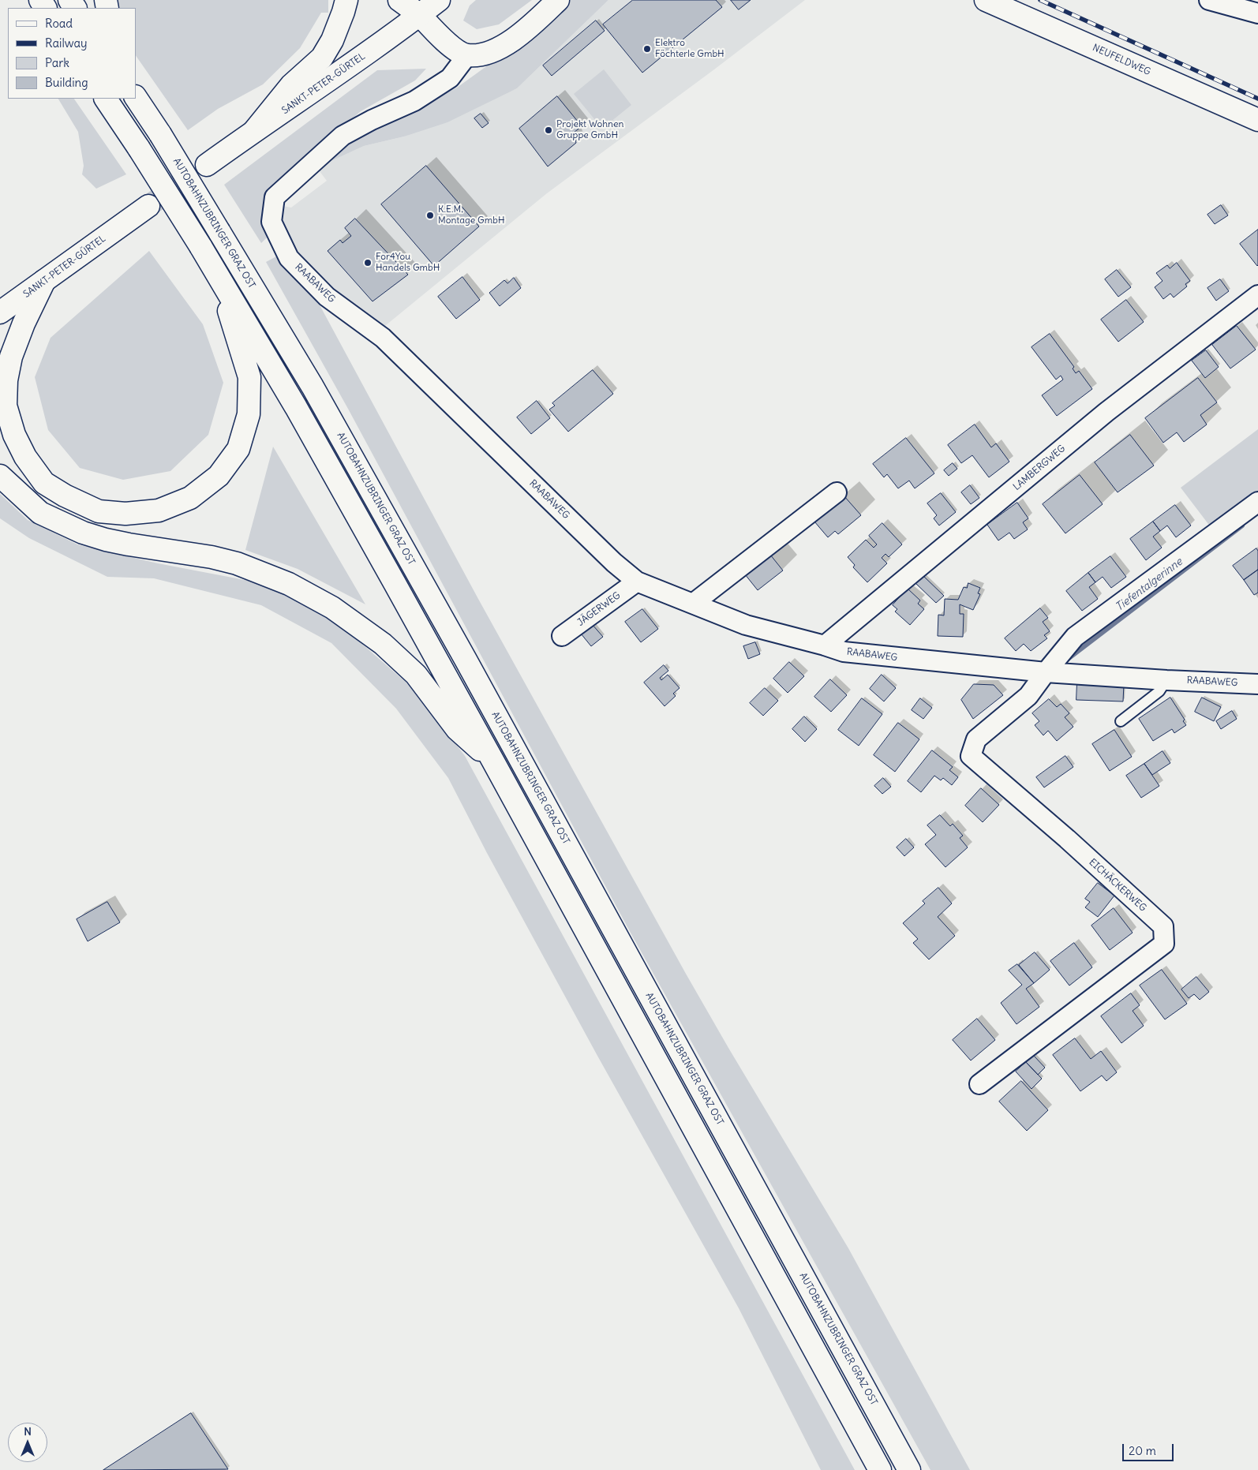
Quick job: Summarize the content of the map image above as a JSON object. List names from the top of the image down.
{
  "streets": {
    "main road": ["NEUFELDWEG", "SANKT-PETER-GÜRTEL", "AUTOBAHNZUBRINGER GRAZ OST"],
    "street": [
      "RAABAWEG",
      "LAMBERGWEG",
      "JÄGERWEG",
      "EICHÄCKERWEG"
    ]
  },
  "crossings": [
    ["RAABAWEG", "LAMBERGWEG"],
    ["RAABAWEG", "JÄGERWEG"],
    ["RAABAWEG", "EICHÄCKERWEG"]
  ],
  "water": ["Tiefentalgerinne"],
  "places": [
    "Elektro Föchterle GmbH",
    "Projekt Wohnen Gruppe GmbH",
    "K.E.M. Montage GmbH",
    "For4You Handels GmbH"
  ],
  "legend": [
    "Road",
    "Railway",
    "Park",
    "Building"
  ],
  "scale_bar": "20 m",
  "north": "top"
}
